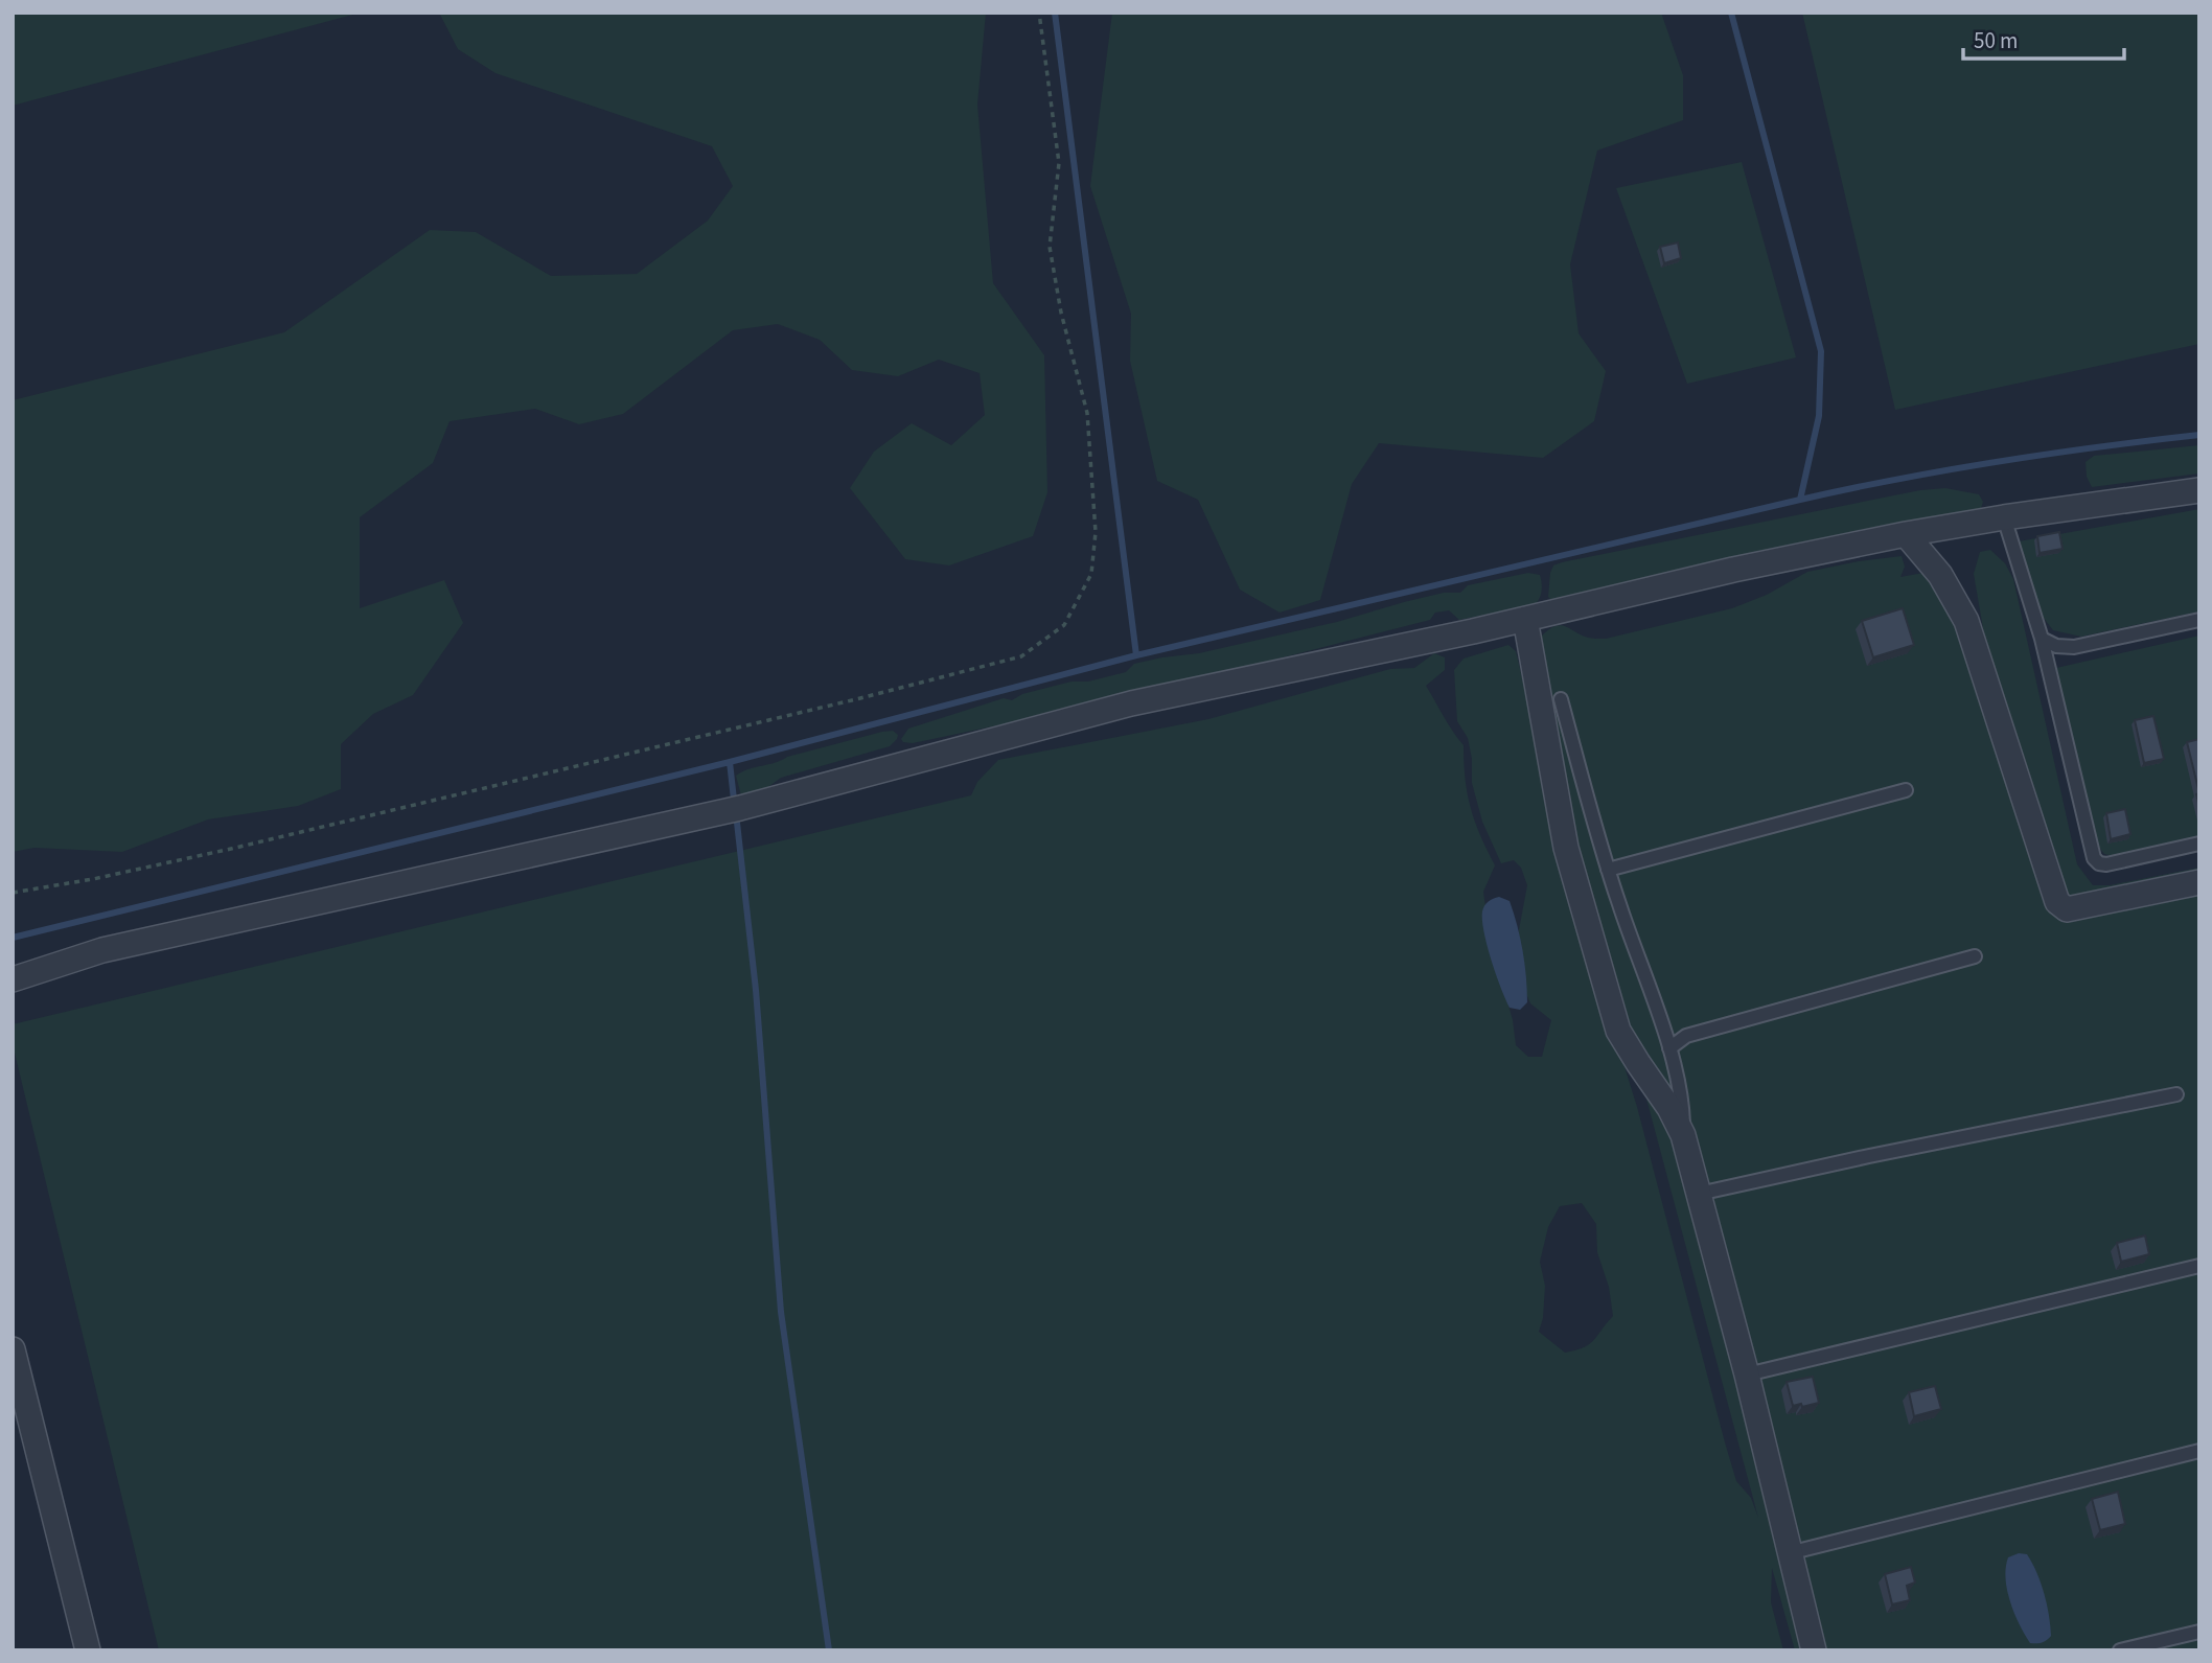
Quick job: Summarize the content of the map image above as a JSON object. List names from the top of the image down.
{
  "scale_bar": "50 m"
}
